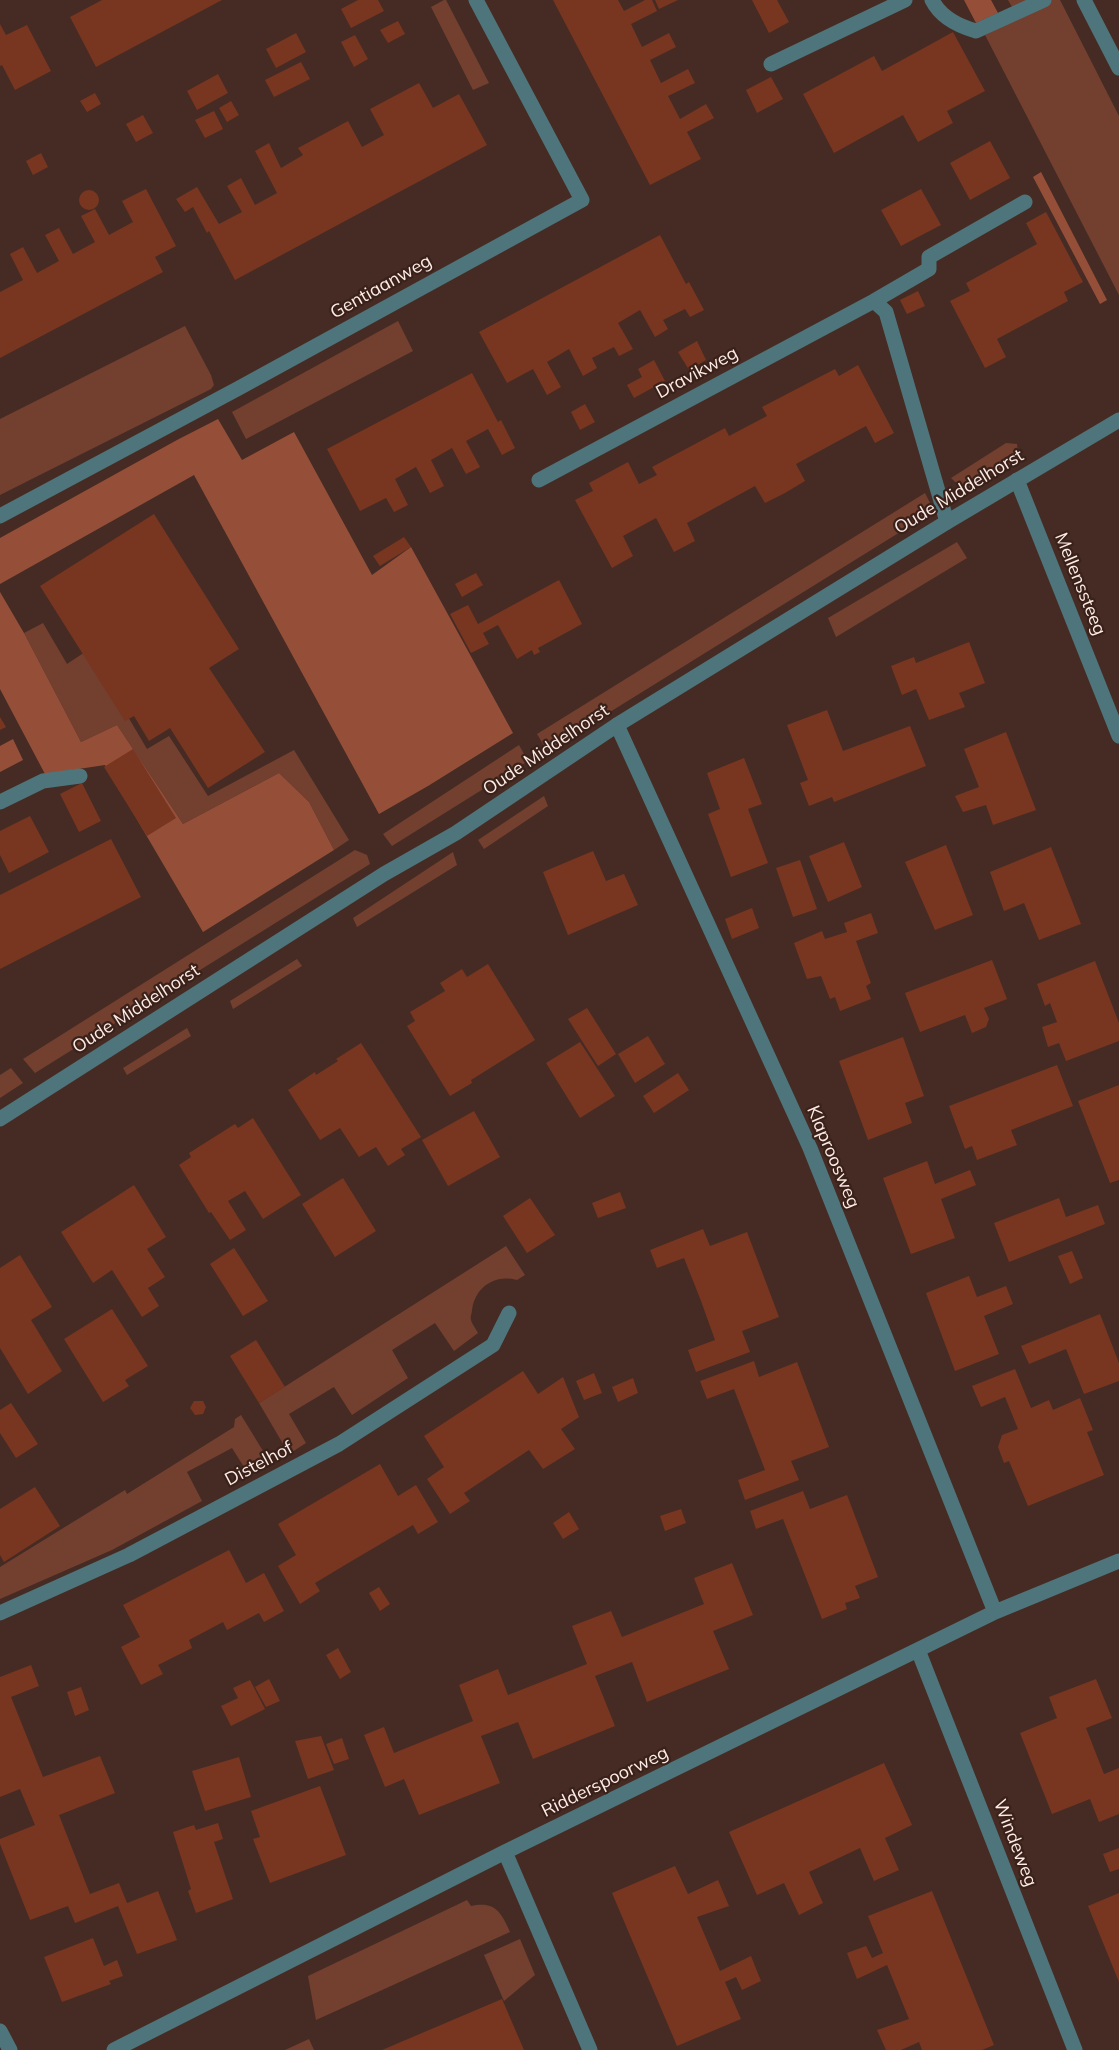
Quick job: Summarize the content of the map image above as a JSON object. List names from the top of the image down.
{
  "streets": {
    "street": [
      "Gentiaanweg",
      "Dravikweg",
      "Oude Middelhorst",
      "Mellenssteeg",
      "Klaproosweg",
      "Distelhof",
      "Ridderspoorweg",
      "Windeweg"
    ]
  },
  "crossings": [
    ["Oude Middelhorst", "Mellenssteeg"],
    ["Oude Middelhorst", "Klaproosweg"],
    ["Klaproosweg", "Ridderspoorweg"],
    ["Ridderspoorweg", "Windeweg"]
  ]
}
